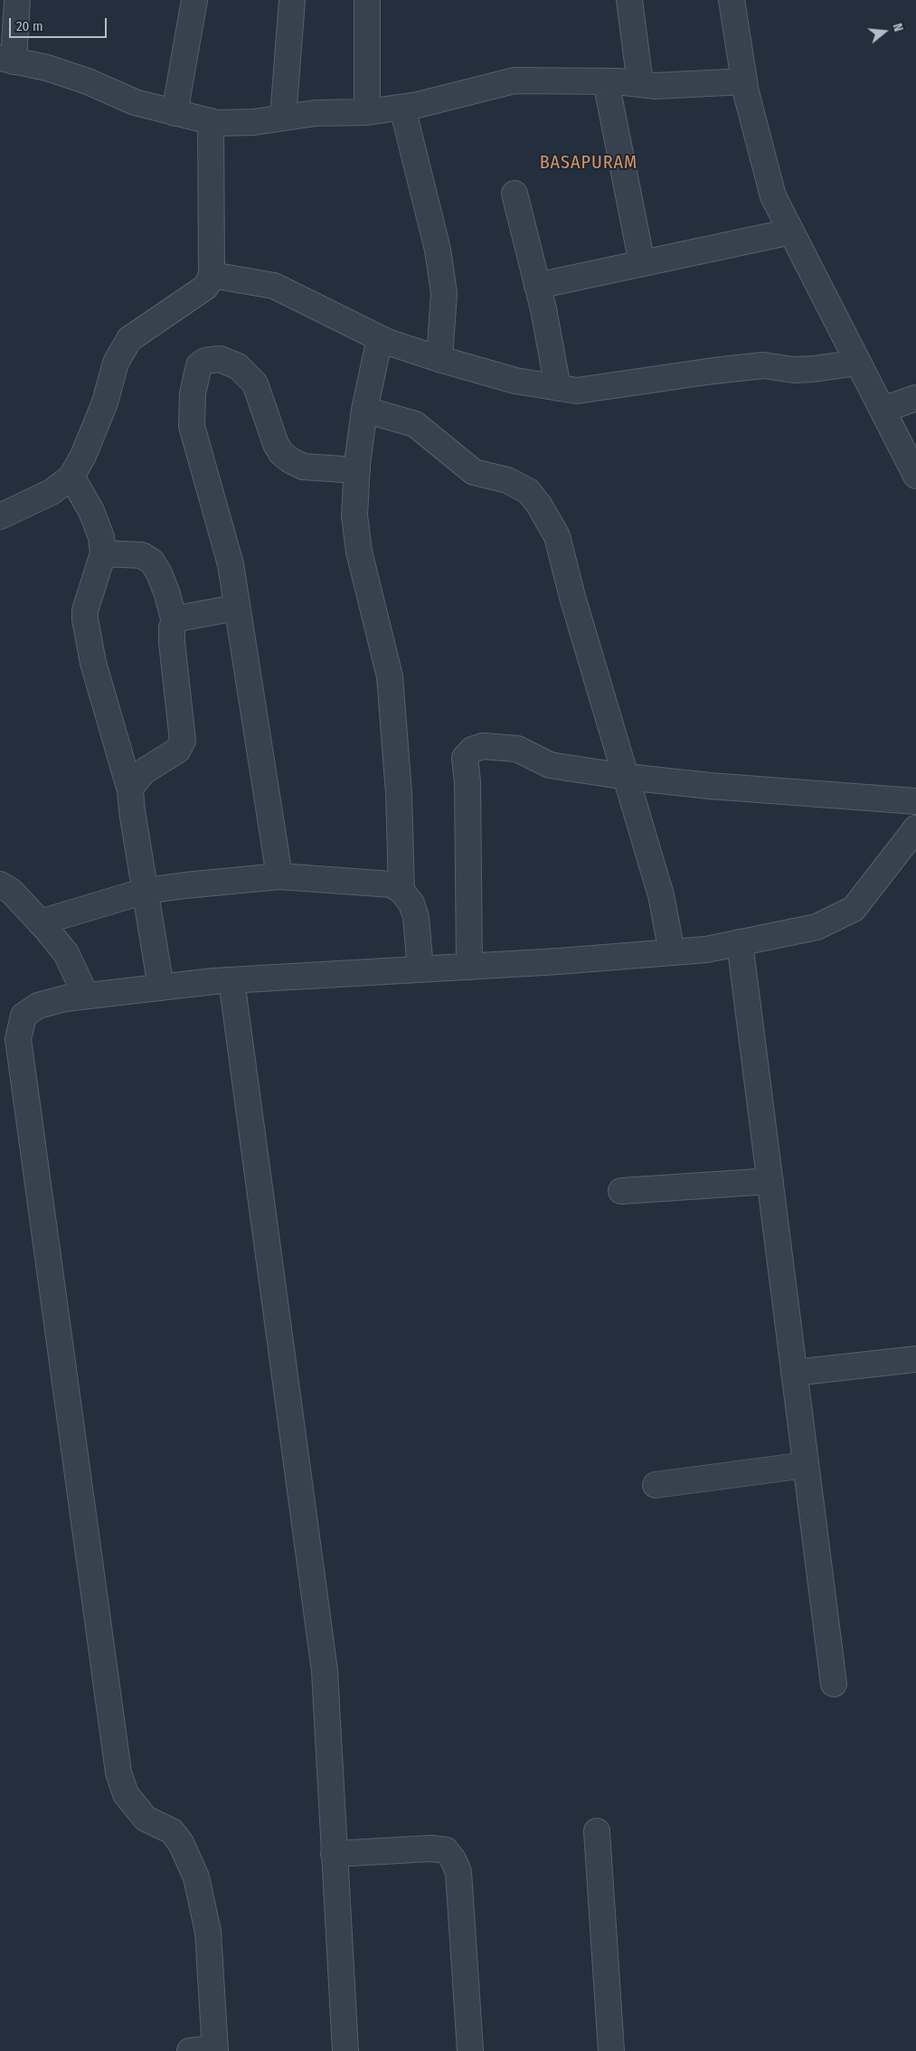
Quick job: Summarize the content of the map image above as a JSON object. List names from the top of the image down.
{
  "districts": ["BASAPURAM"],
  "scale_bar": "20 m",
  "north": "right"
}
